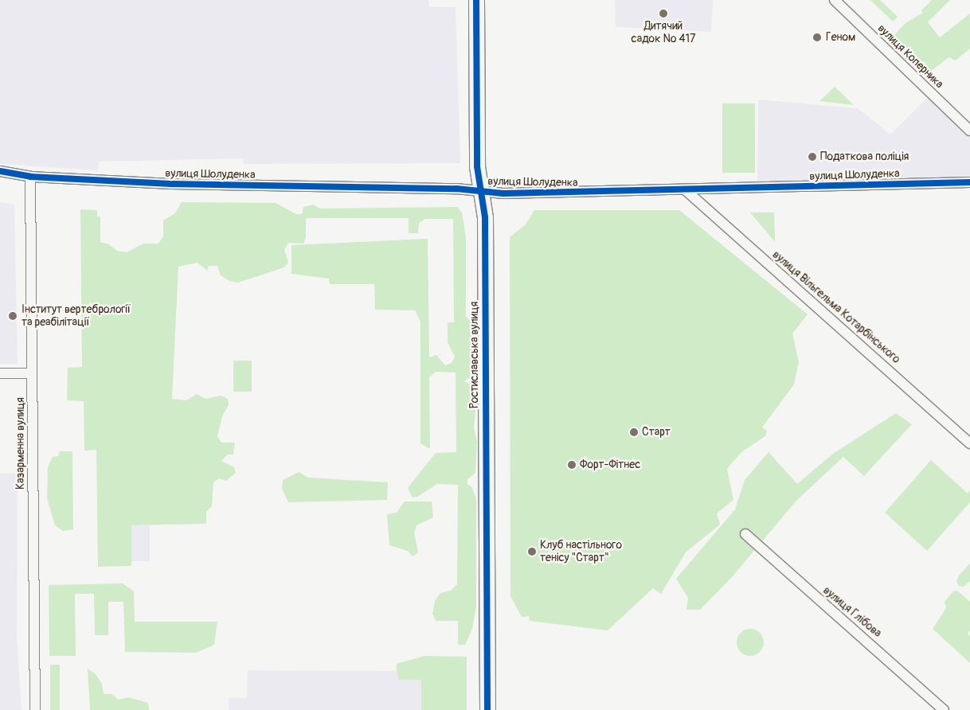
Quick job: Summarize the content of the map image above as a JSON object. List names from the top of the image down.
{
  "streets": {
    "street": [
      "вулиця Коперника",
      "вулиця Шолуденка",
      "вулиця Вільгельма Котарбінського",
      "Ростиславська вулиця",
      "Казарменна вулиця",
      "вулиця Глібова"
    ]
  },
  "crossings": [
    ["вулиця Шолуденка", "вулиця Вільгельма Котарбінського"],
    ["вулиця Шолуденка", "Ростиславська вулиця"],
    ["вулиця Шолуденка", "Казарменна вулиця"]
  ],
  "places": [
    "Дитячий садок № 417",
    "Геном",
    "Податкова поліція",
    "Інститут вертебрології та реабілітації",
    "Старт",
    "Форт-Фітнес",
    "Клуб настільного тенісу \"Старт\""
  ]
}
